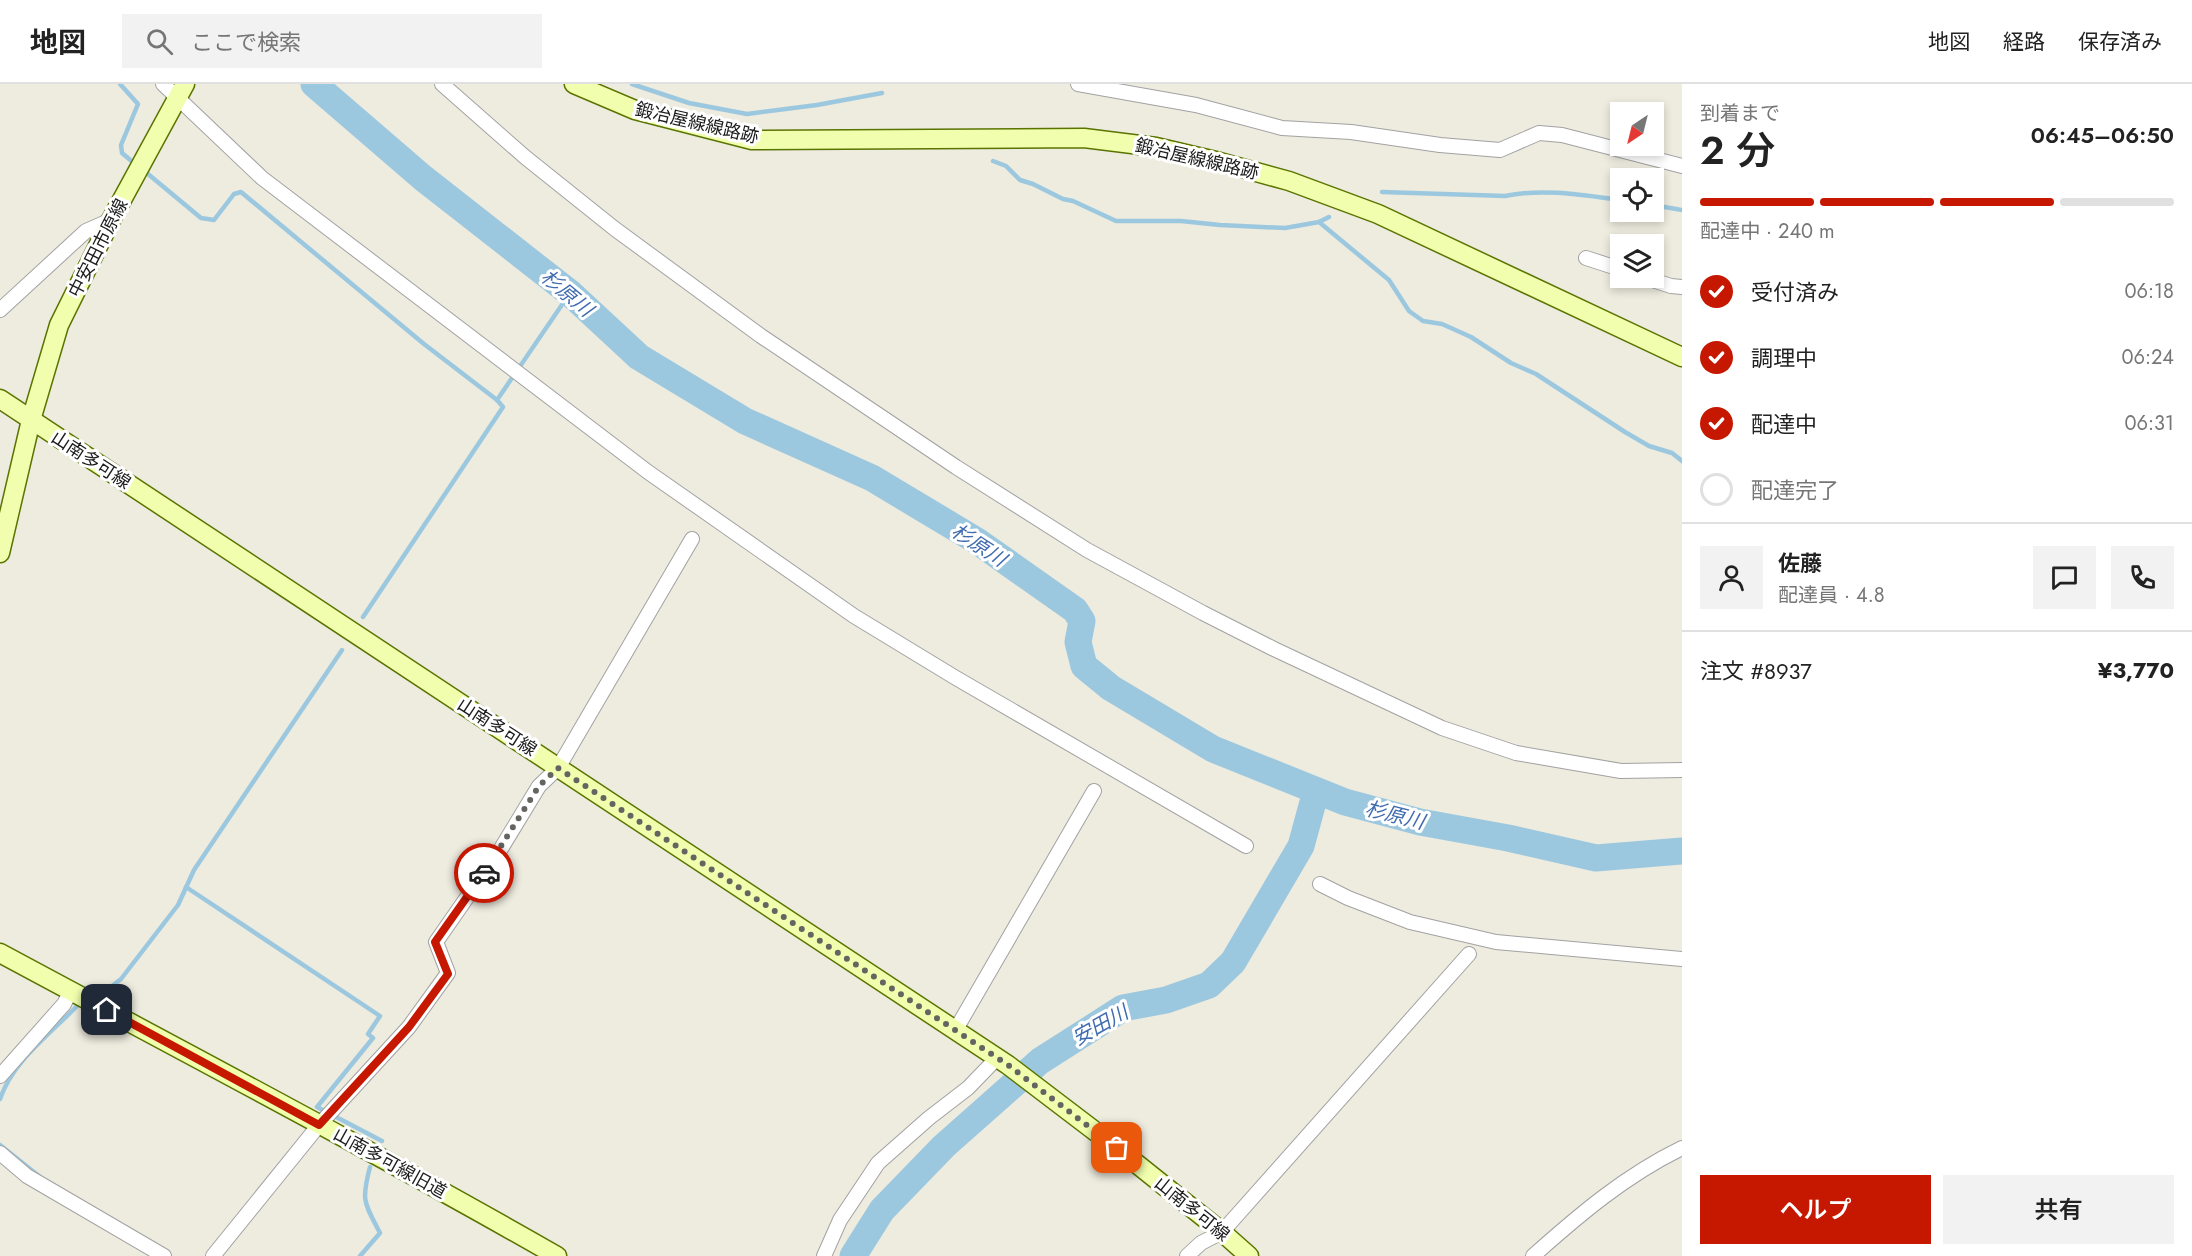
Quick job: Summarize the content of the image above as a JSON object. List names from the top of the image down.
{
  "streets": {
    "street": [
      "鍛冶屋線線路跡",
      "中安田市原線",
      "山南多可線",
      "山南多可線旧道"
    ]
  },
  "crossings": [
    ["中安田市原線", "山南多可線"]
  ],
  "water": ["杉原川", "安田川"],
  "north": "bottom left",
  "page": {
    "header": "地図",
    "search": "ここで検索",
    "nav": ["地図", "経路", "保存済み"],
    "heading": ["2 分", "到着まで", "06:45–06:50"],
    "panel": [
      "佐藤",
      "配達員 · 4.8",
      "注文 #8937",
      "¥3,770"
    ],
    "bar": "配達中 · 240 m",
    "list": [
      ["受付済み", "06:18"],
      ["調理中", "06:24"],
      ["配達中", "06:31"],
      "配達完了"
    ],
    "buttons": ["ヘルプ", "共有"]
  }
}
